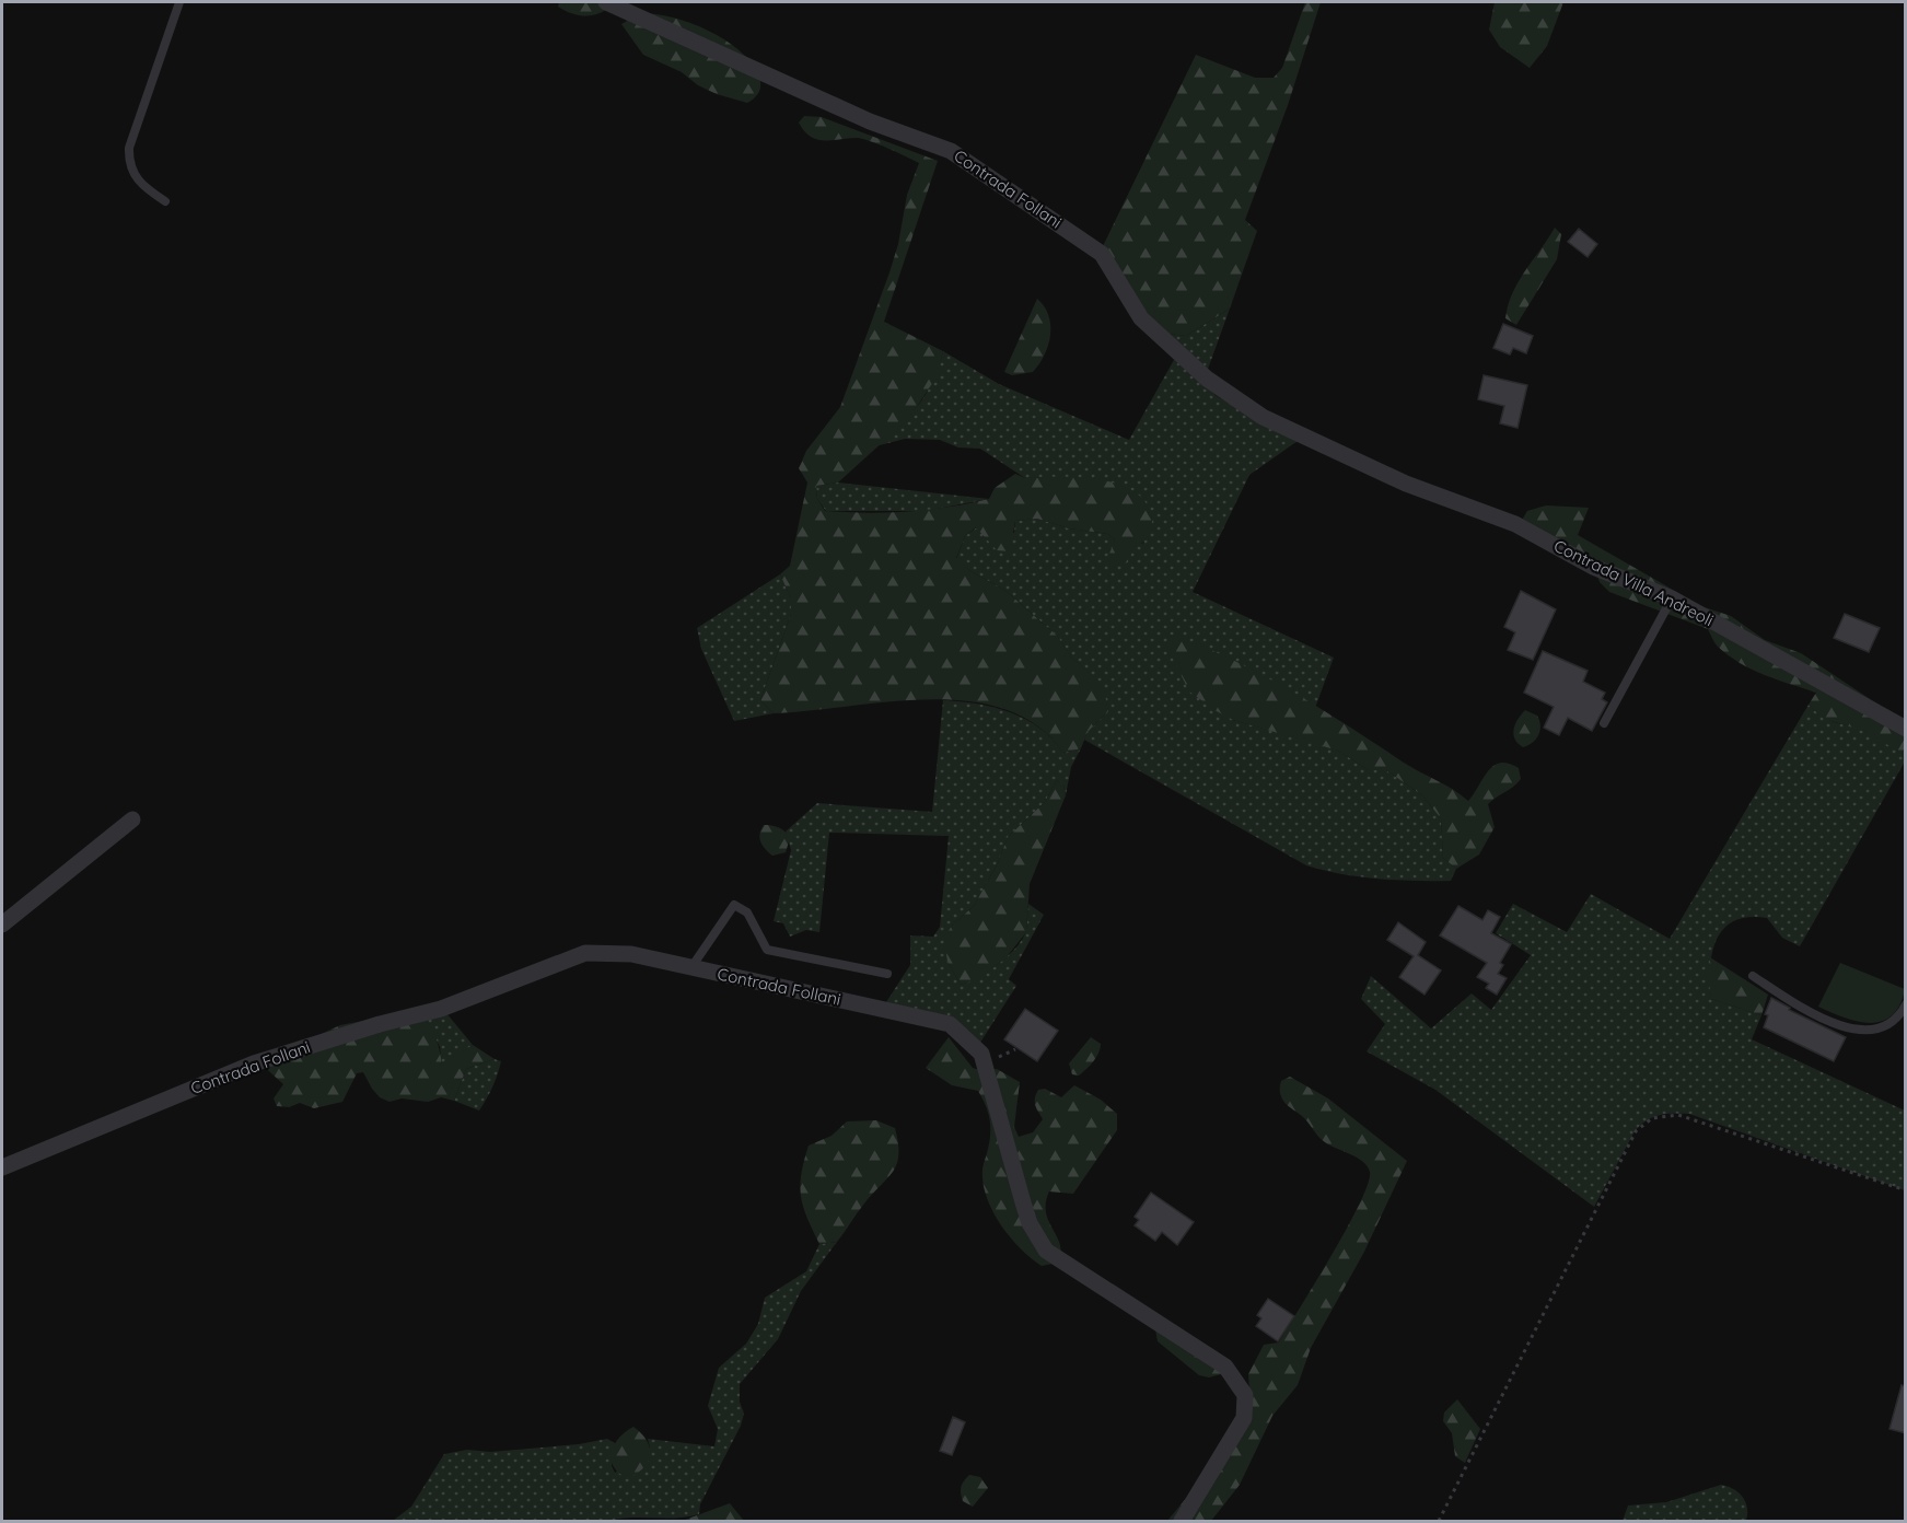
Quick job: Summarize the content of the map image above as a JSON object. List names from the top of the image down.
{
  "streets": {
    "street": ["Contrada Follani", "Contrada Villa Andreoli"]
  },
  "crossings": [
    ["Contrada Follani", "Contrada Villa Andreoli"]
  ]
}
